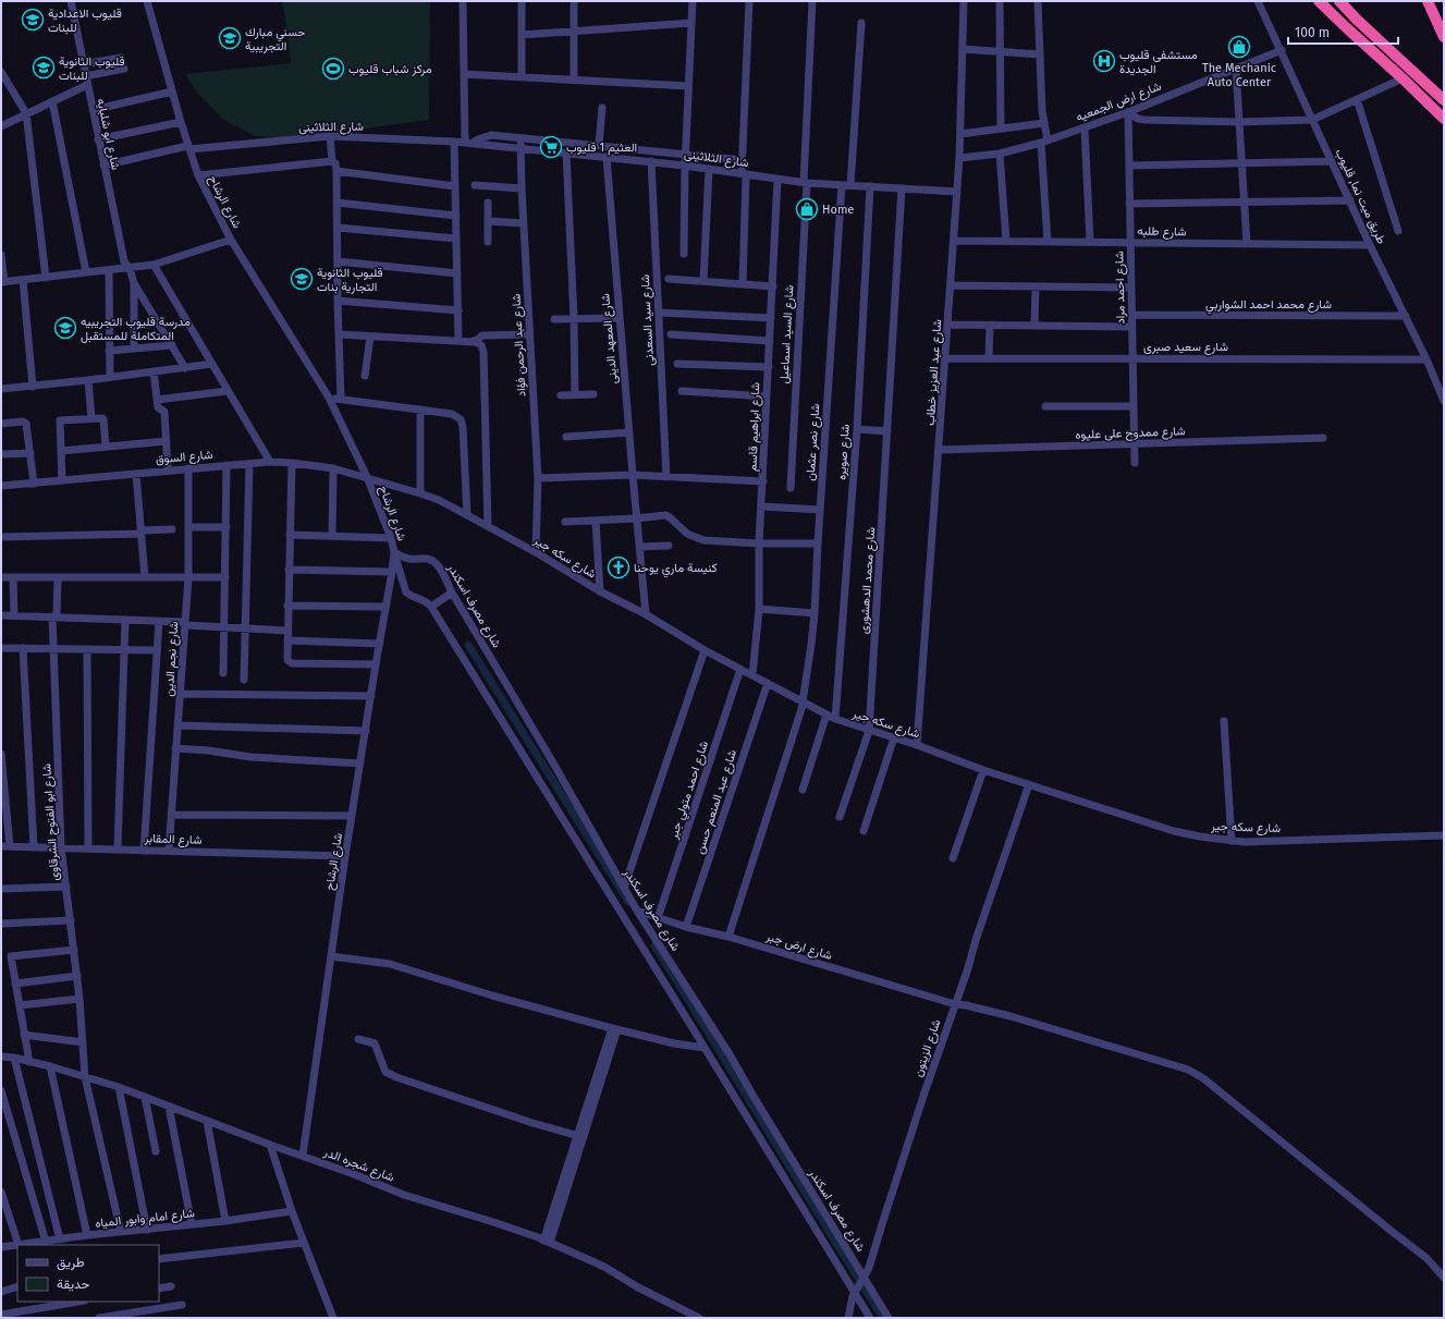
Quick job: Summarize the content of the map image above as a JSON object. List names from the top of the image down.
{
  "streets": {
    "street": [
      "شارع ارض الجمعيه",
      "شارع الثلاثينى",
      "شارع ابو شلبايه",
      "طريق ميت نما, قليوب",
      "شارع الرشاح",
      "شارع طلبه",
      "شارع احمد مراد",
      "شارع محمد احمد الشواربي",
      "شارع سيد السعدنى",
      "شارع السيد اسماعيل",
      "شارع المعهد الدينى",
      "شارع عبد الرحمن فؤاد",
      "شارع سعيد صبرى",
      "شارع عبد العزيز خطاب",
      "شارع ابراهيم قاسم",
      "شارع ممدوح على عليوه",
      "شارع نصر عثمان",
      "شارع صويره",
      "شارع السوق",
      "شارع سكه جير",
      "شارع محمد الدهشورى",
      "شارع مصرف اسكندر",
      "شارع نجم الدين",
      "شارع احمد متولي جبر",
      "شارع عبد المنعم حسن",
      "شارع ابو الفتوح الشرقاوى",
      "شارع المقابر",
      "شارع ارض جبر",
      "شارع الزيتون",
      "شارع شجره الدر",
      "شارع امام وابور المياه"
    ]
  },
  "crossings": [
    ["شارع ارض الجمعيه", "طريق ميت نما, قليوب"],
    ["شارع ارض الجمعيه", "شارع احمد مراد"],
    ["شارع ارض الجمعيه", "شارع عبد العزيز خطاب"],
    ["شارع الثلاثينى", "شارع ابو شلبايه"],
    ["شارع الثلاثينى", "شارع الرشاح"],
    ["شارع الثلاثينى", "شارع سيد السعدنى"],
    ["شارع الثلاثينى", "شارع السيد اسماعيل"],
    ["شارع الثلاثينى", "شارع المعهد الدينى"],
    ["شارع الثلاثينى", "شارع عبد الرحمن فؤاد"],
    ["شارع الثلاثينى", "شارع عبد العزيز خطاب"],
    ["شارع الثلاثينى", "شارع ابراهيم قاسم"],
    ["شارع الثلاثينى", "شارع نصر عثمان"],
    ["شارع الثلاثينى", "شارع صويره"],
    ["شارع الثلاثينى", "شارع محمد الدهشورى"],
    ["طريق ميت نما, قليوب", "شارع طلبه"],
    ["طريق ميت نما, قليوب", "شارع محمد احمد الشواربي"],
    ["طريق ميت نما, قليوب", "شارع سعيد صبرى"],
    ["شارع الرشاح", "شارع السوق"],
    ["شارع الرشاح", "شارع سكه جير"],
    ["شارع الرشاح", "شارع مصرف اسكندر"],
    ["شارع الرشاح", "شارع المقابر"],
    ["شارع الرشاح", "شارع شجره الدر"],
    ["شارع طلبه", "شارع احمد مراد"],
    ["شارع طلبه", "شارع عبد العزيز خطاب"],
    ["شارع احمد مراد", "شارع محمد احمد الشواربي"],
    ["شارع احمد مراد", "شارع سعيد صبرى"],
    ["شارع احمد مراد", "شارع ممدوح على عليوه"],
    ["شارع المعهد الدينى", "شارع سكه جير"],
    ["شارع عبد الرحمن فؤاد", "شارع سكه جير"],
    ["شارع سعيد صبرى", "شارع عبد العزيز خطاب"],
    ["شارع عبد العزيز خطاب", "شارع ممدوح على عليوه"],
    ["شارع عبد العزيز خطاب", "شارع سكه جير"],
    ["شارع ابراهيم قاسم", "شارع سكه جير"],
    ["شارع نصر عثمان", "شارع سكه جير"],
    ["شارع نصر عثمان", "شارع ارض جبر"],
    ["شارع صويره", "شارع سكه جير"],
    ["شارع السوق", "شارع سكه جير"],
    ["شارع السوق", "شارع نجم الدين"],
    ["شارع سكه جير", "شارع محمد الدهشورى"],
    ["شارع سكه جير", "شارع احمد متولي جبر"],
    ["شارع سكه جير", "شارع عبد المنعم حسن"],
    ["شارع سكه جير", "شارع الزيتون"],
    ["شارع مصرف اسكندر", "شارع ارض جبر"],
    ["شارع مصرف اسكندر", "شارع الزيتون"],
    ["شارع نجم الدين", "شارع المقابر"],
    ["شارع احمد متولي جبر", "شارع ارض جبر"],
    ["شارع عبد المنعم حسن", "شارع ارض جبر"],
    ["شارع ابو الفتوح الشرقاوى", "شارع المقابر"],
    ["شارع ابو الفتوح الشرقاوى", "شارع شجره الدر"],
    ["شارع ابو الفتوح الشرقاوى", "شارع امام وابور المياه"],
    ["شارع ارض جبر", "شارع الزيتون"]
  ],
  "places": {
    "school or university": [
      "قليوب الاعدادية للبنات",
      "حسني مبارك التجريبية",
      "قليوب الثانوية للبنات",
      "قليوب الثانوية التجارية بنات",
      "مدرسة قليوب التجريبيه المتكاملة للمستقبل"
    ],
    "shop": ["The Mechanic Auto Center", "Home"],
    "hospital": ["مستشفى قليوب الجديدة"],
    "sports": ["مركز شباب قليوب"],
    "supermarket": ["العثيم 1 قليوب"],
    "church": ["كنيسة ماري يوحنا"]
  },
  "legend": ["طريق", "حديقة"],
  "scale_bar": "100 m"
}
